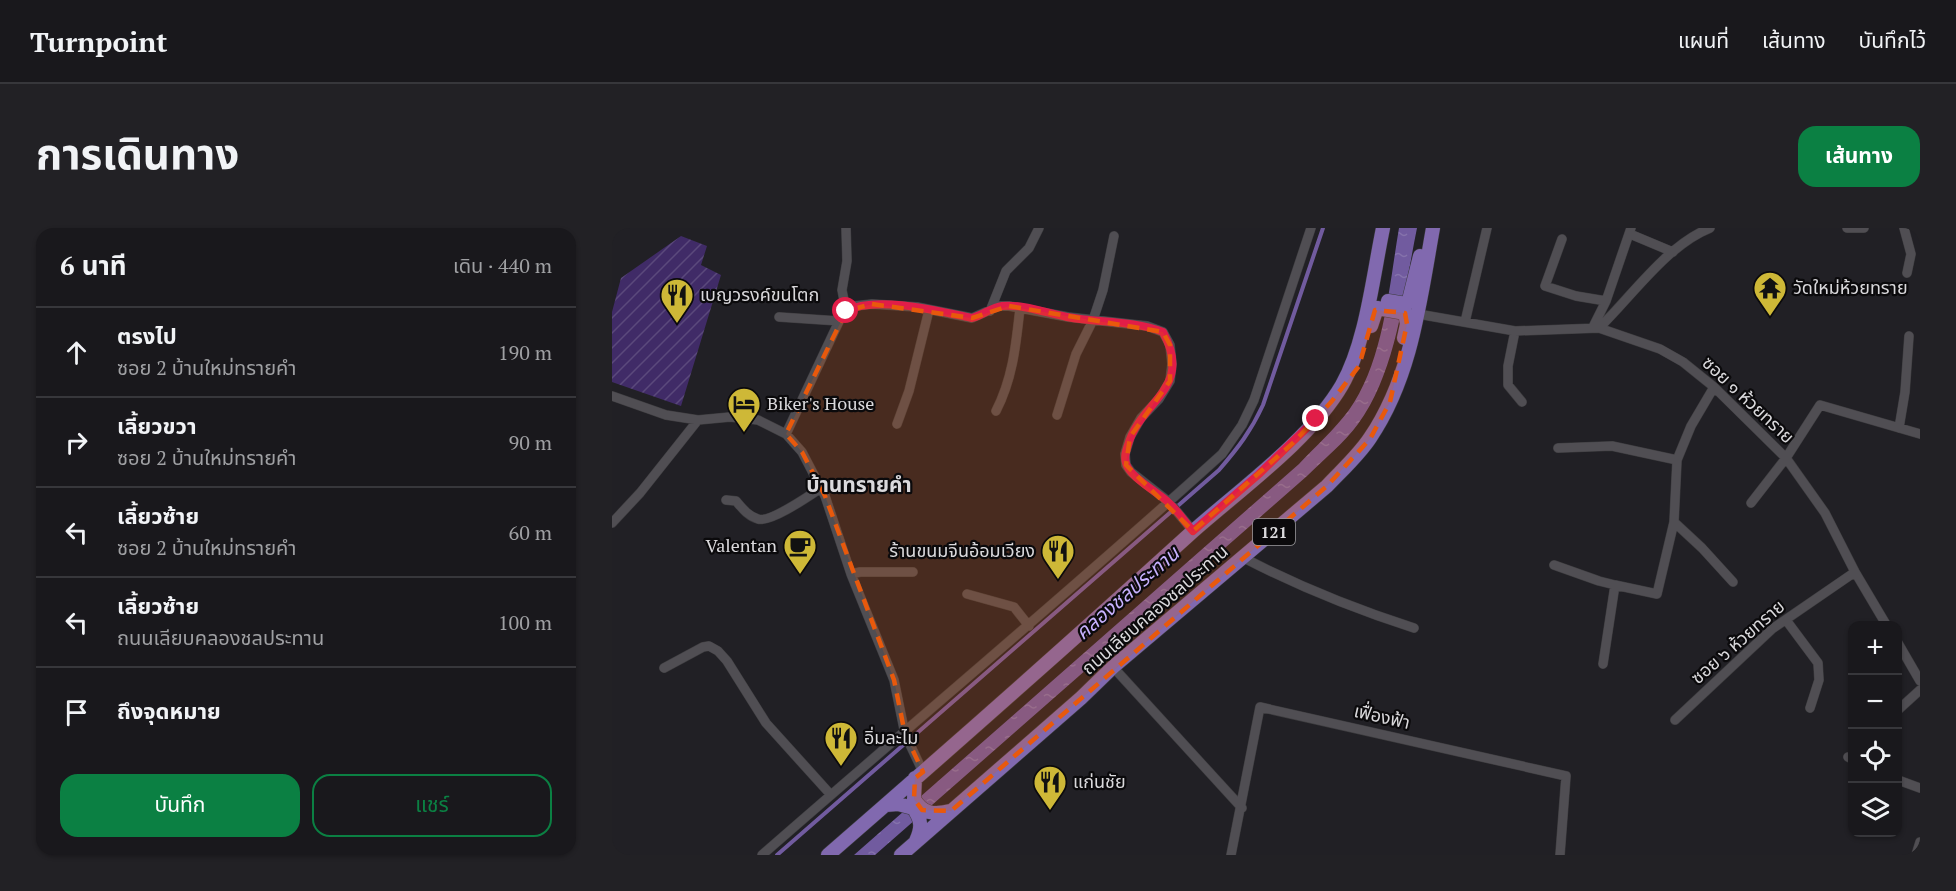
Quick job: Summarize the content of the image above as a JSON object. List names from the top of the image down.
{
  "streets": {
    "main road": ["121", "ถนนเลียบคลองชลประทาน"],
    "street": ["ซอย ๑ ห้วยทราย", "ซอย ๖ ห้วยทราย", "เฟื่องฟ้า"]
  },
  "crossings": [
    ["ซอย ๑ ห้วยทราย", "ถนนเลียบคลองชลประทาน"],
    ["ซอย ๑ ห้วยทราย", "ซอย ๖ ห้วยทราย"]
  ],
  "districts": ["บ้านทรายคำ"],
  "water": ["คลองชลประทาน"],
  "places": {
    "temple": ["วัดใหม่ห้วยทราย"],
    "restaurant": [
      "เบญวรงค์ขนโตก",
      "ร้านขนมจีนอ้อมเวียง",
      "อิ่มละไม",
      "แก่นชัย"
    ],
    "hotel": ["Biker's House"],
    "cafe": ["Valentan"]
  },
  "page": {
    "header": "Turnpoint",
    "nav": ["แผนที่", "เส้นทาง", "บันทึกไว้"],
    "title": "การเดินทาง",
    "buttons": [
      "เส้นทาง",
      ["บันทึก", "แชร์"]
    ],
    "heading": ["6 นาที", "เดิน · 440 m"],
    "list": [
      ["ตรงไป", "ซอย 2 บ้านใหม่ทรายคำ", "190 m"],
      ["เลี้ยวขวา", "ซอย 2 บ้านใหม่ทรายคำ", "90 m"],
      ["เลี้ยวซ้าย", "ซอย 2 บ้านใหม่ทรายคำ", "60 m"],
      ["เลี้ยวซ้าย", "ถนนเลียบคลองชลประทาน", "100 m"],
      "ถึงจุดหมาย"
    ],
    "map_buttons": ["+", "−"]
  }
}
